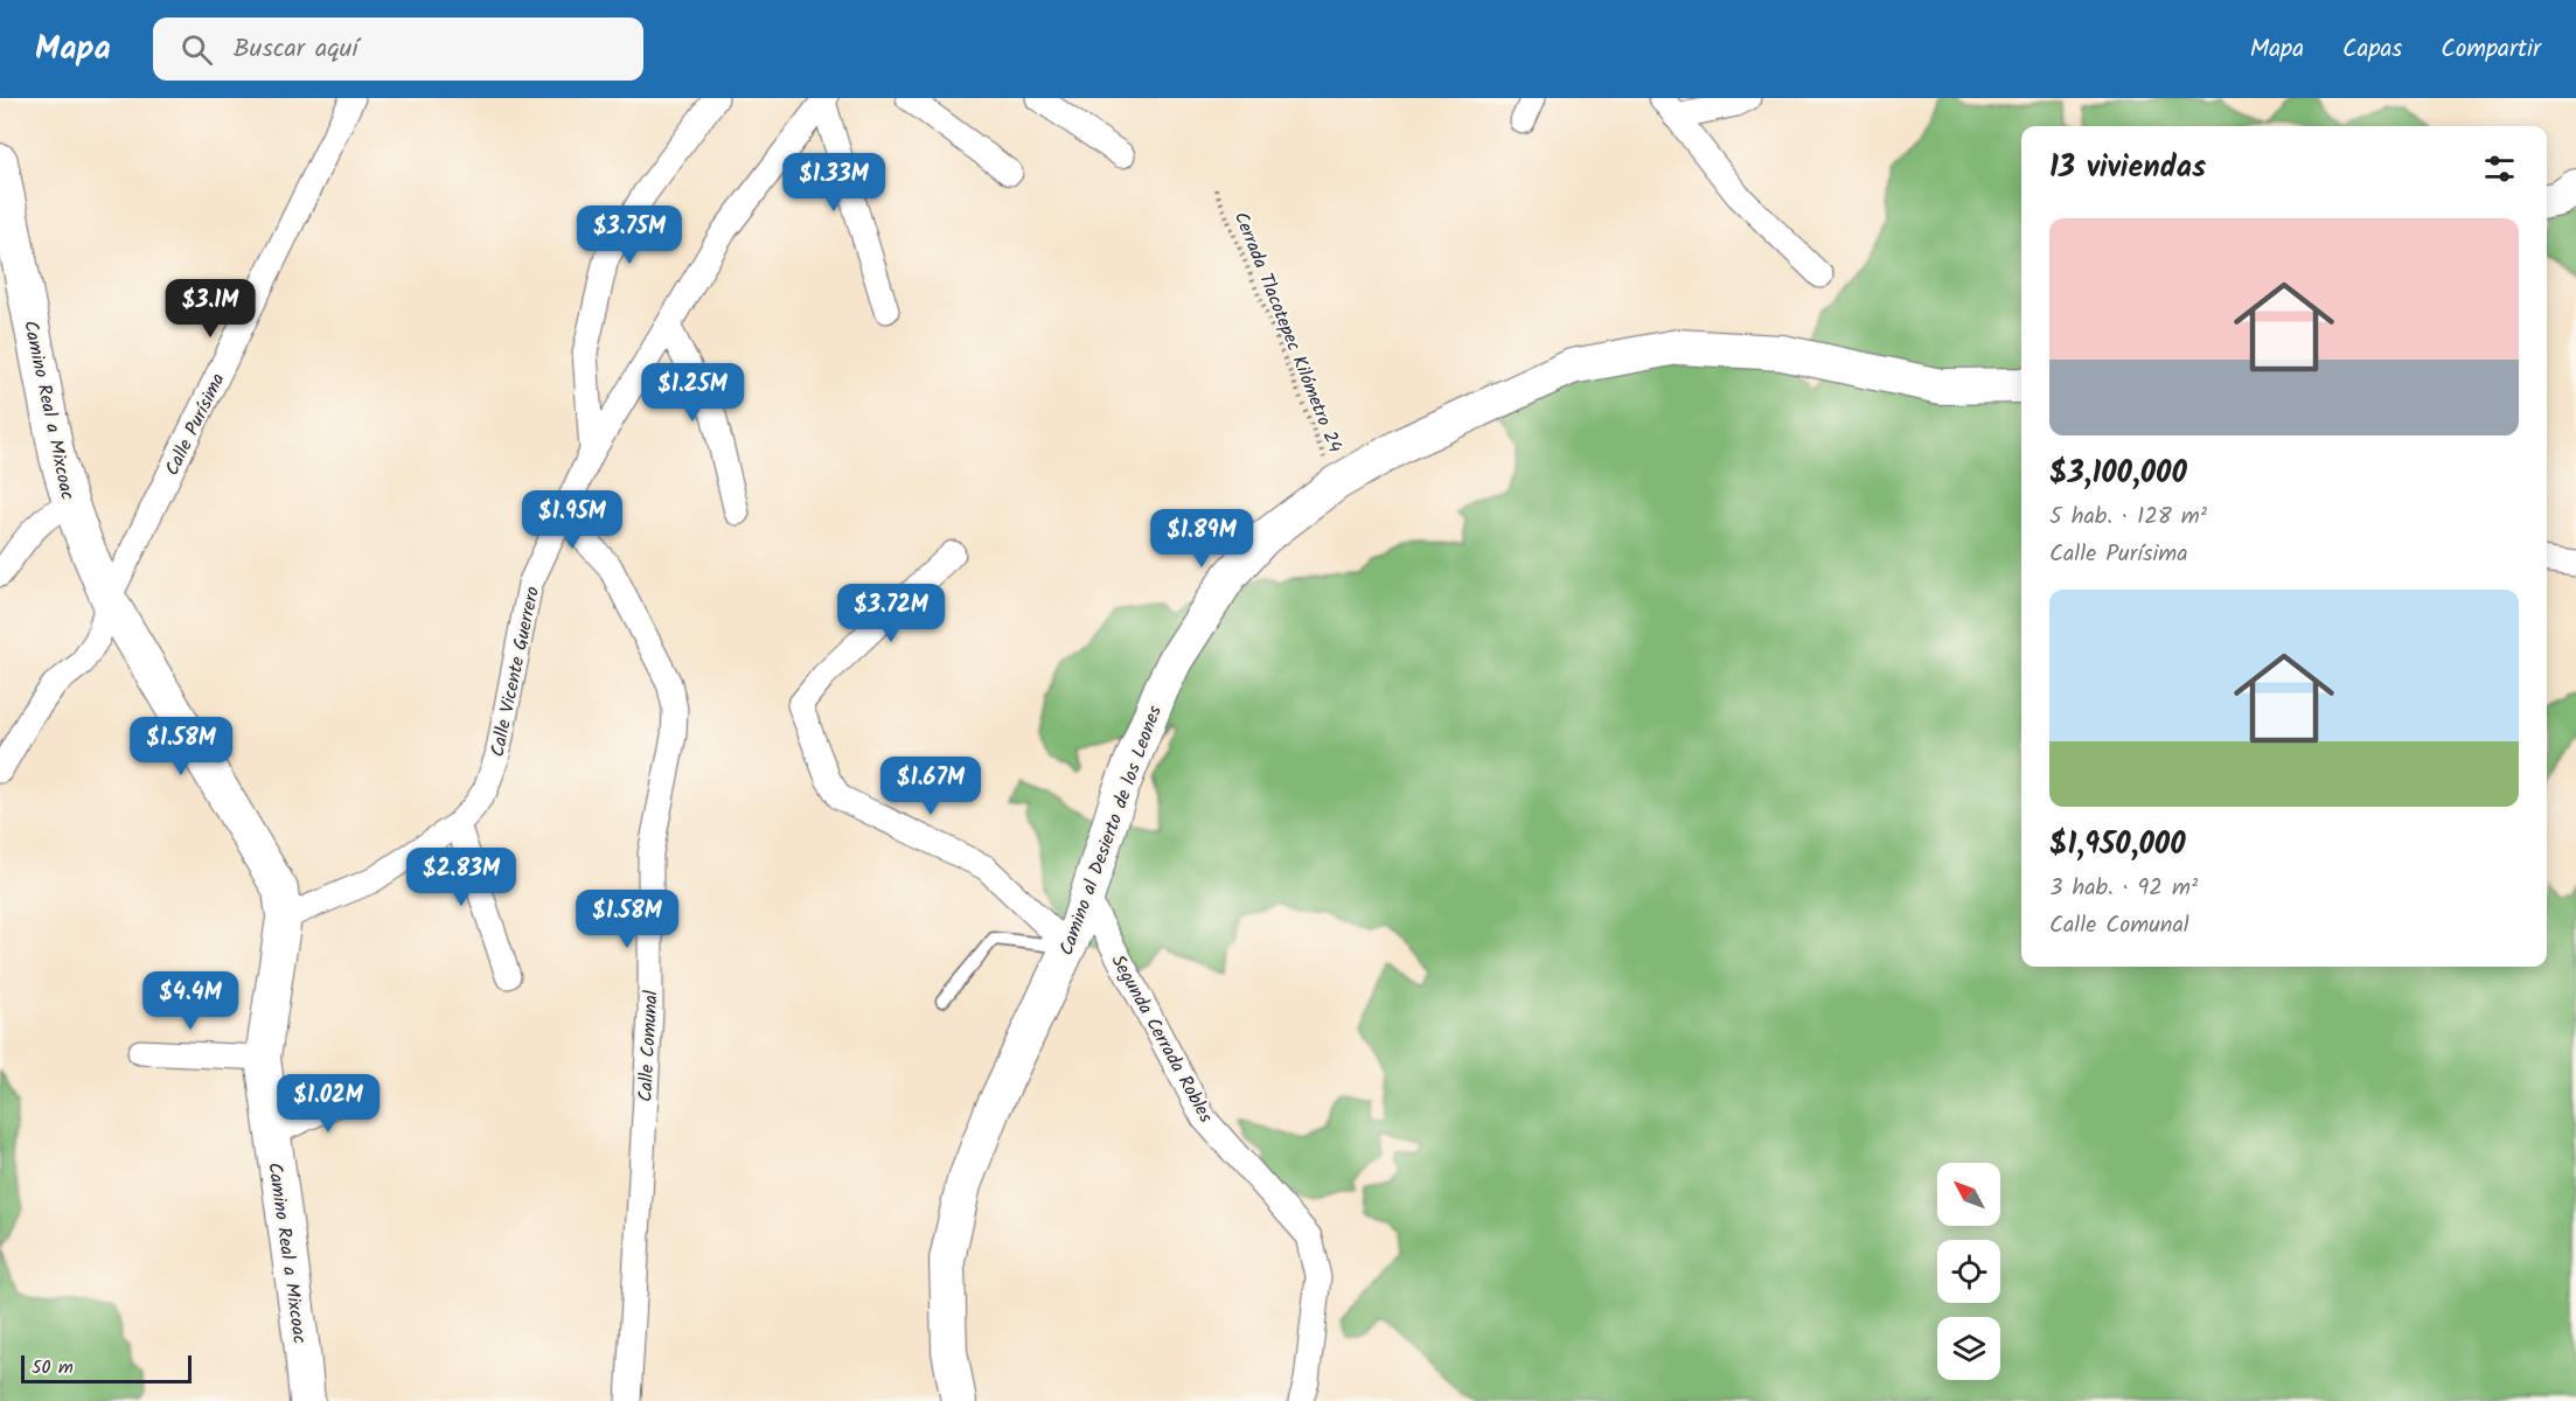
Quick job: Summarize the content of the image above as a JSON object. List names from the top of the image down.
{
  "streets": {
    "main road": ["Camino Real a Mixcoac", "Camino al Desierto de los Leones"],
    "street": [
      "Calle Purísima",
      "Calle Vicente Guerrero",
      "Segunda Cerrada Robles",
      "Calle Comunal"
    ],
    "path": ["Cerrada Tlacotepec Kilómetro 24"]
  },
  "crossings": [
    ["Cerrada Tlacotepec Kilómetro 24", "Camino al Desierto de los Leones"],
    ["Camino Real a Mixcoac", "Calle Purísima"],
    ["Camino Real a Mixcoac", "Calle Vicente Guerrero"],
    ["Calle Vicente Guerrero", "Calle Comunal"],
    ["Camino al Desierto de los Leones", "Segunda Cerrada Robles"]
  ],
  "scale_bar": "50 m",
  "north": "top left",
  "page": {
    "header": "Mapa",
    "search": "Buscar aquí",
    "nav": ["Mapa", "Capas", "Compartir"],
    "heading": "13 viviendas",
    "price": [
      "$1.33M",
      "$3.75M",
      "$3.1M",
      "$1.25M",
      "$1.95M",
      "$1.89M",
      "$3.72M",
      "$1.58M",
      "$1.67M",
      "$2.83M",
      "$1.58M",
      "$4.4M",
      "$1.02M"
    ],
    "list": [
      {
        "name": "$3,100,000",
        "note": "5 hab. · 128 m² · Calle Purísima"
      },
      {
        "name": "$1,950,000",
        "note": "3 hab. · 92 m² · Calle Comunal"
      }
    ],
    "scale": "50 m"
  }
}
